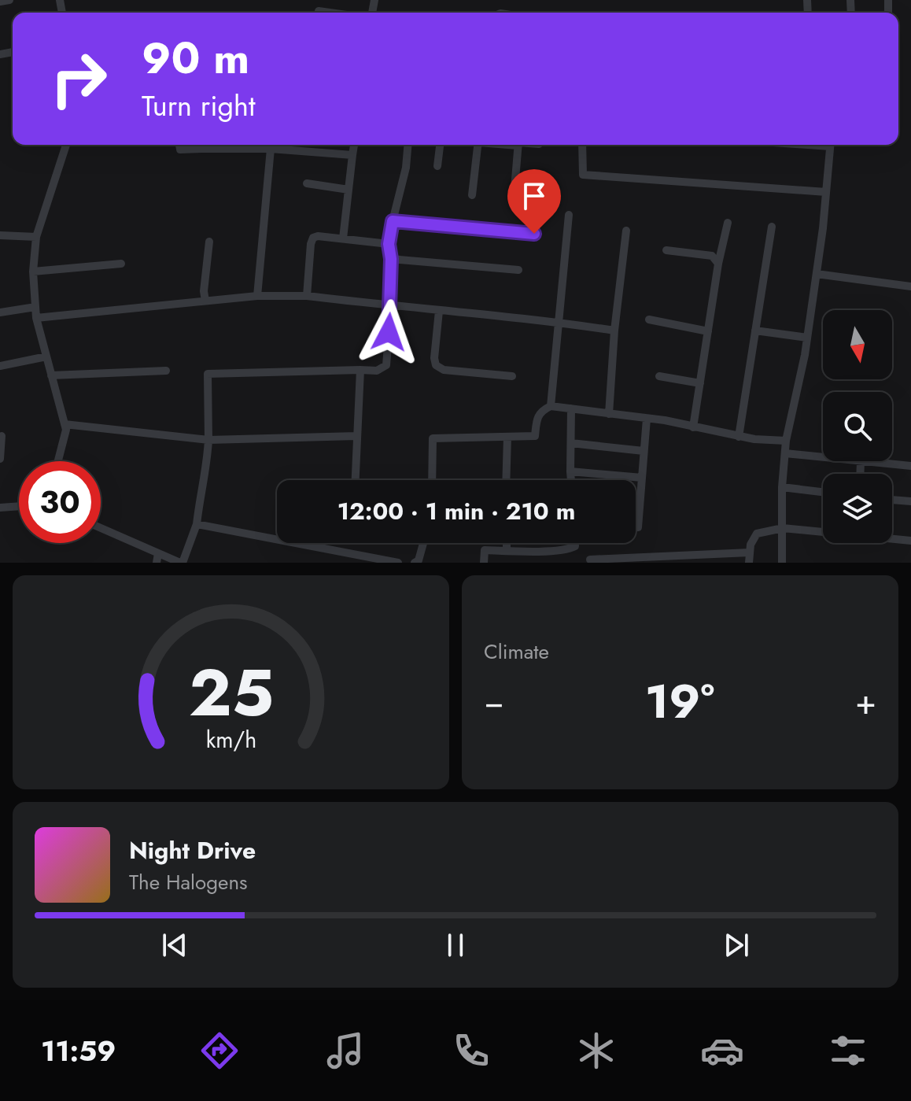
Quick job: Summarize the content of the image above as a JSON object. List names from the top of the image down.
{
  "north": "bottom",
  "page": {
    "turn": ["90 m", "Turn right"],
    "limit": "30",
    "trip": "12:00 · 1 min · 210 m",
    "tile": "Climate",
    "heat": ["−", "19°", "+"],
    "song": ["Night Drive", "The Halogens"],
    "tabs": "11:59",
    "gauge": ["25", "km/h"]
  }
}
